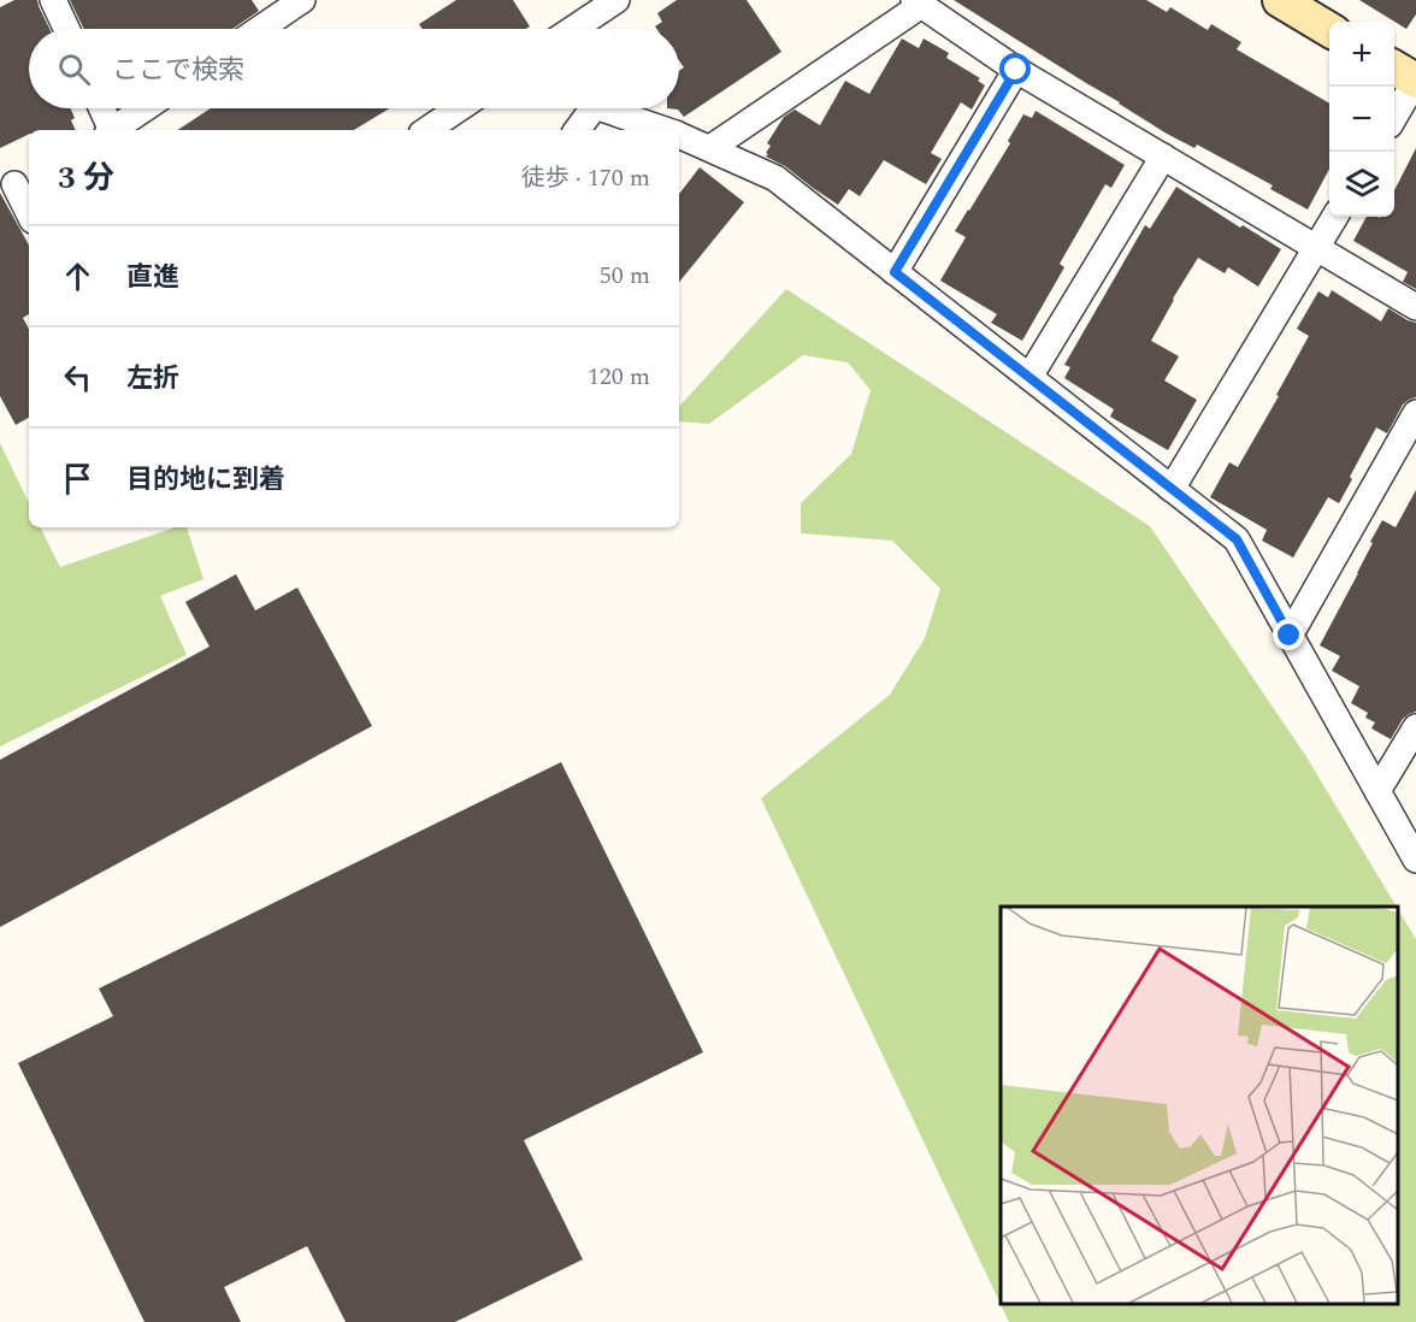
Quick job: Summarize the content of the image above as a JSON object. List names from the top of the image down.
{
  "page": {
    "map_buttons": ["+", "−"],
    "search": "ここで検索",
    "heading": ["3 分", "徒歩 · 170 m"],
    "list": [
      ["直進", "50 m"],
      ["左折", "120 m"],
      "目的地に到着"
    ]
  }
}
